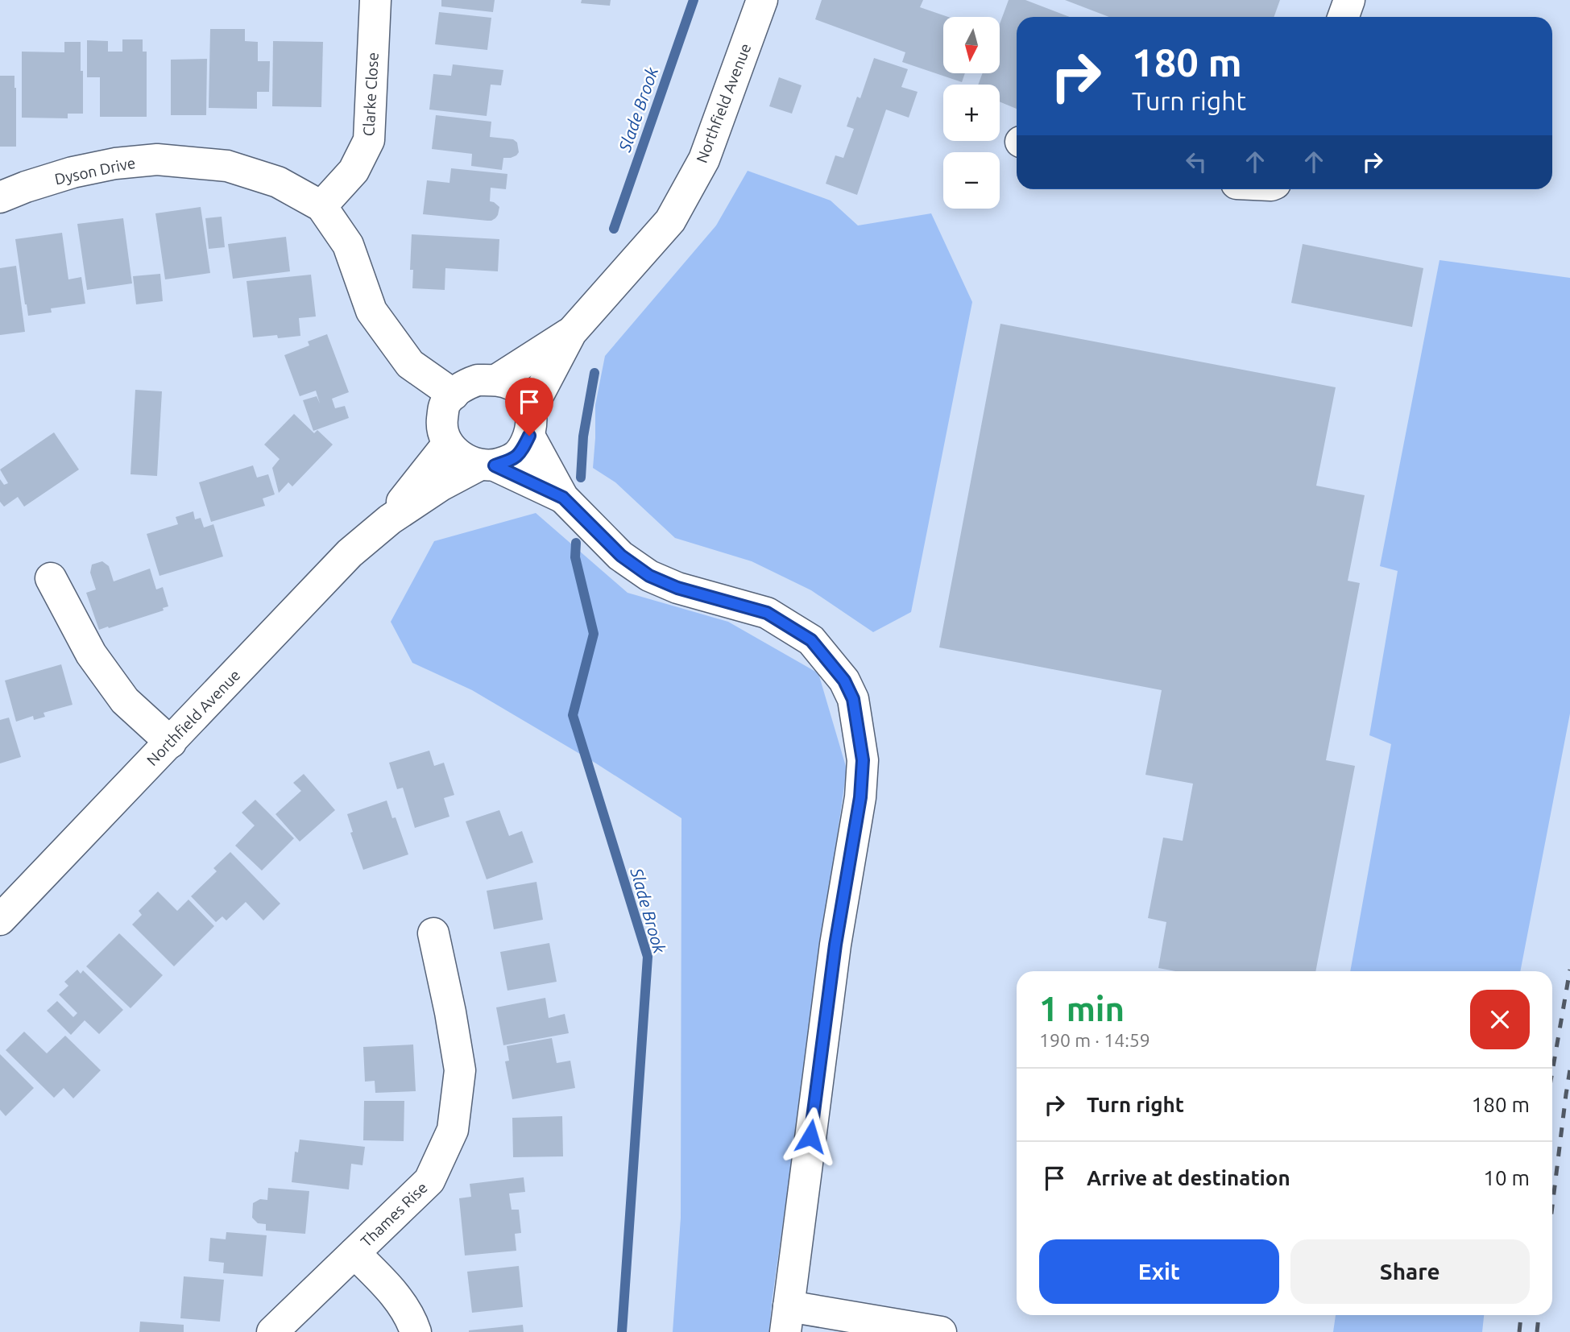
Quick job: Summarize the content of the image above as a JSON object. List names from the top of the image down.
{
  "streets": {
    "street": [
      "Clarke Close",
      "Northfield Avenue",
      "Dyson Drive",
      "Thames Rise"
    ]
  },
  "crossings": [
    ["Clarke Close", "Dyson Drive"],
    ["Northfield Avenue", "Dyson Drive"]
  ],
  "water": ["Slade Brook"],
  "north": "bottom",
  "page": {
    "map_buttons": ["+", "−"],
    "turn": ["180 m", "Turn right"],
    "heading": ["1 min", "190 m · 14:59"],
    "list": [
      {
        "name": "Turn right",
        "value": "180 m"
      },
      {
        "name": "Arrive at destination",
        "value": "10 m"
      }
    ],
    "buttons": ["Exit", "Share"]
  }
}
